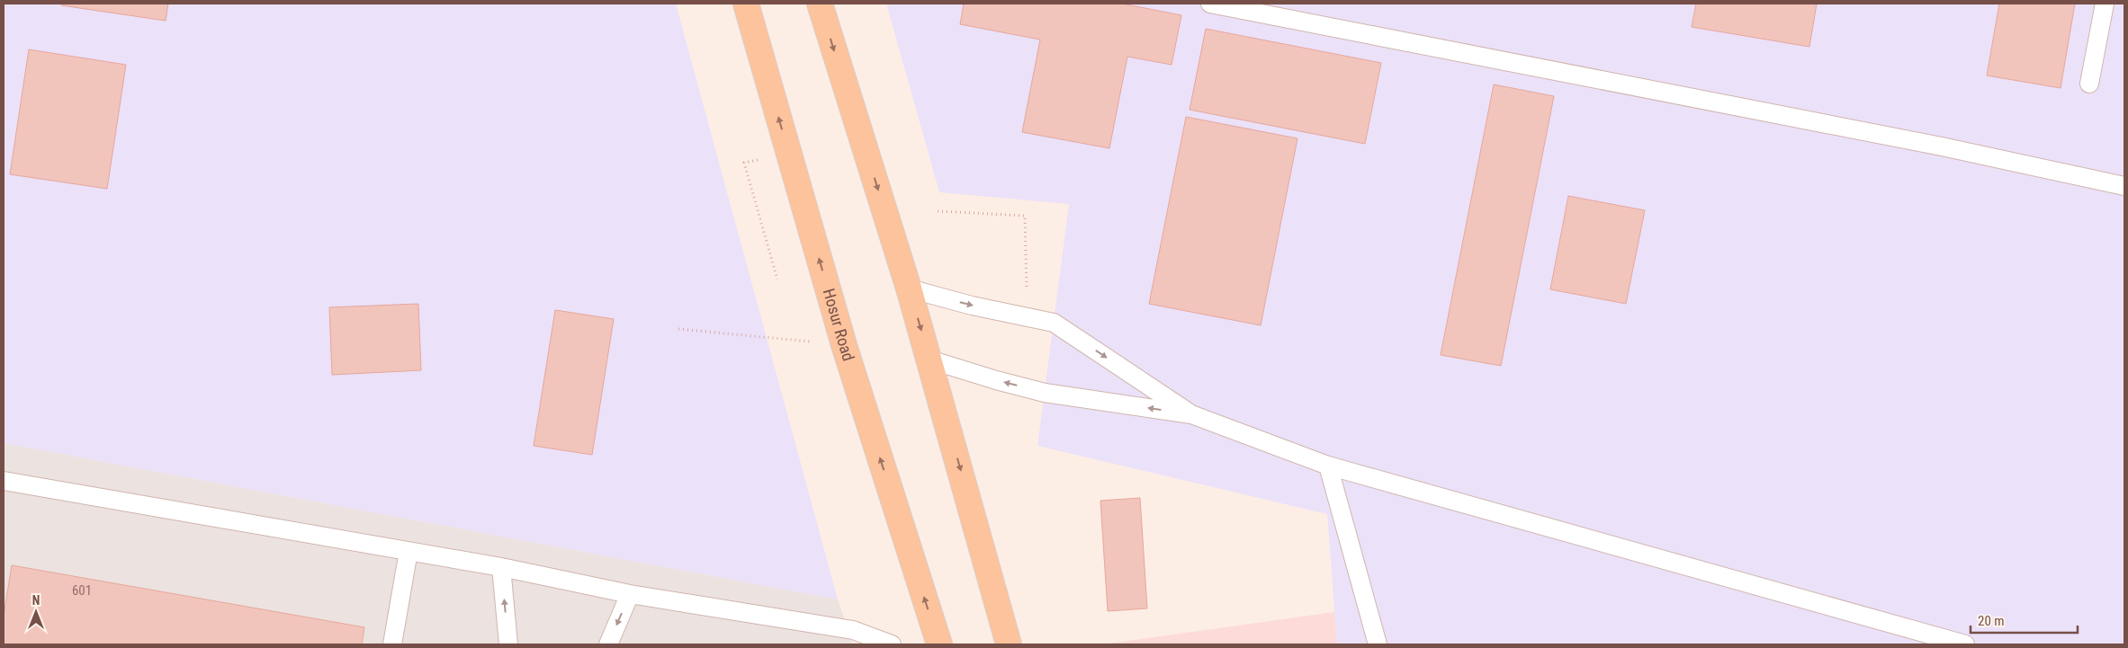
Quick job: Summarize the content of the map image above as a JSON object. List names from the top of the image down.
{
  "streets": {
    "main road": ["Hosur Road"]
  },
  "house_numbers": ["601"],
  "scale_bar": "20 m",
  "north": "top"
}
